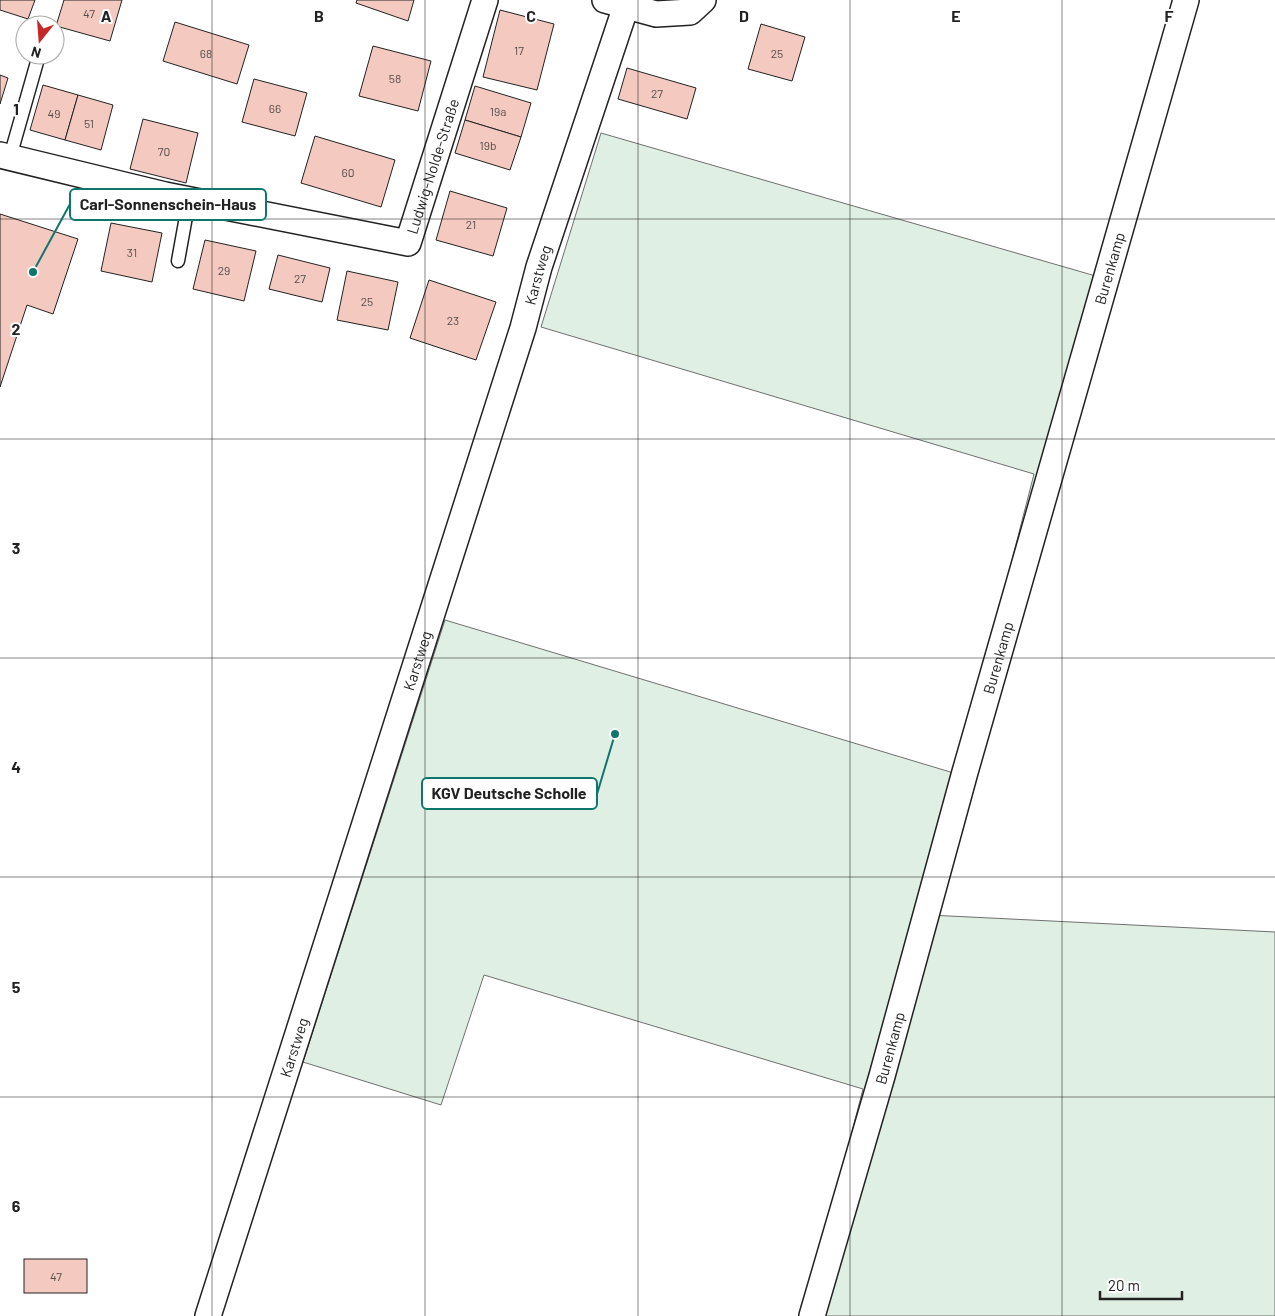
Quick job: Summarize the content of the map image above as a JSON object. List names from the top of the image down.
{
  "streets": {
    "street": ["Ludwig-Nolde-Straße", "Burenkamp", "Karstweg"]
  },
  "places": ["Carl-Sonnenschein-Haus", "KGV Deutsche Scholle"],
  "house_numbers": [
    "47",
    "17",
    "68",
    "25",
    "58",
    "27",
    "66",
    "19a",
    "49",
    "51",
    "19b",
    "70",
    "60",
    "21",
    "31",
    "29",
    "27",
    "25",
    "23",
    "47"
  ],
  "scale_bar": "20 m",
  "north": "bottom",
  "grid": {
    "columns": [
      "A",
      "B",
      "C",
      "D",
      "E",
      "F"
    ],
    "rows": [
      "1",
      "2",
      "3",
      "4",
      "5",
      "6"
    ]
  }
}
